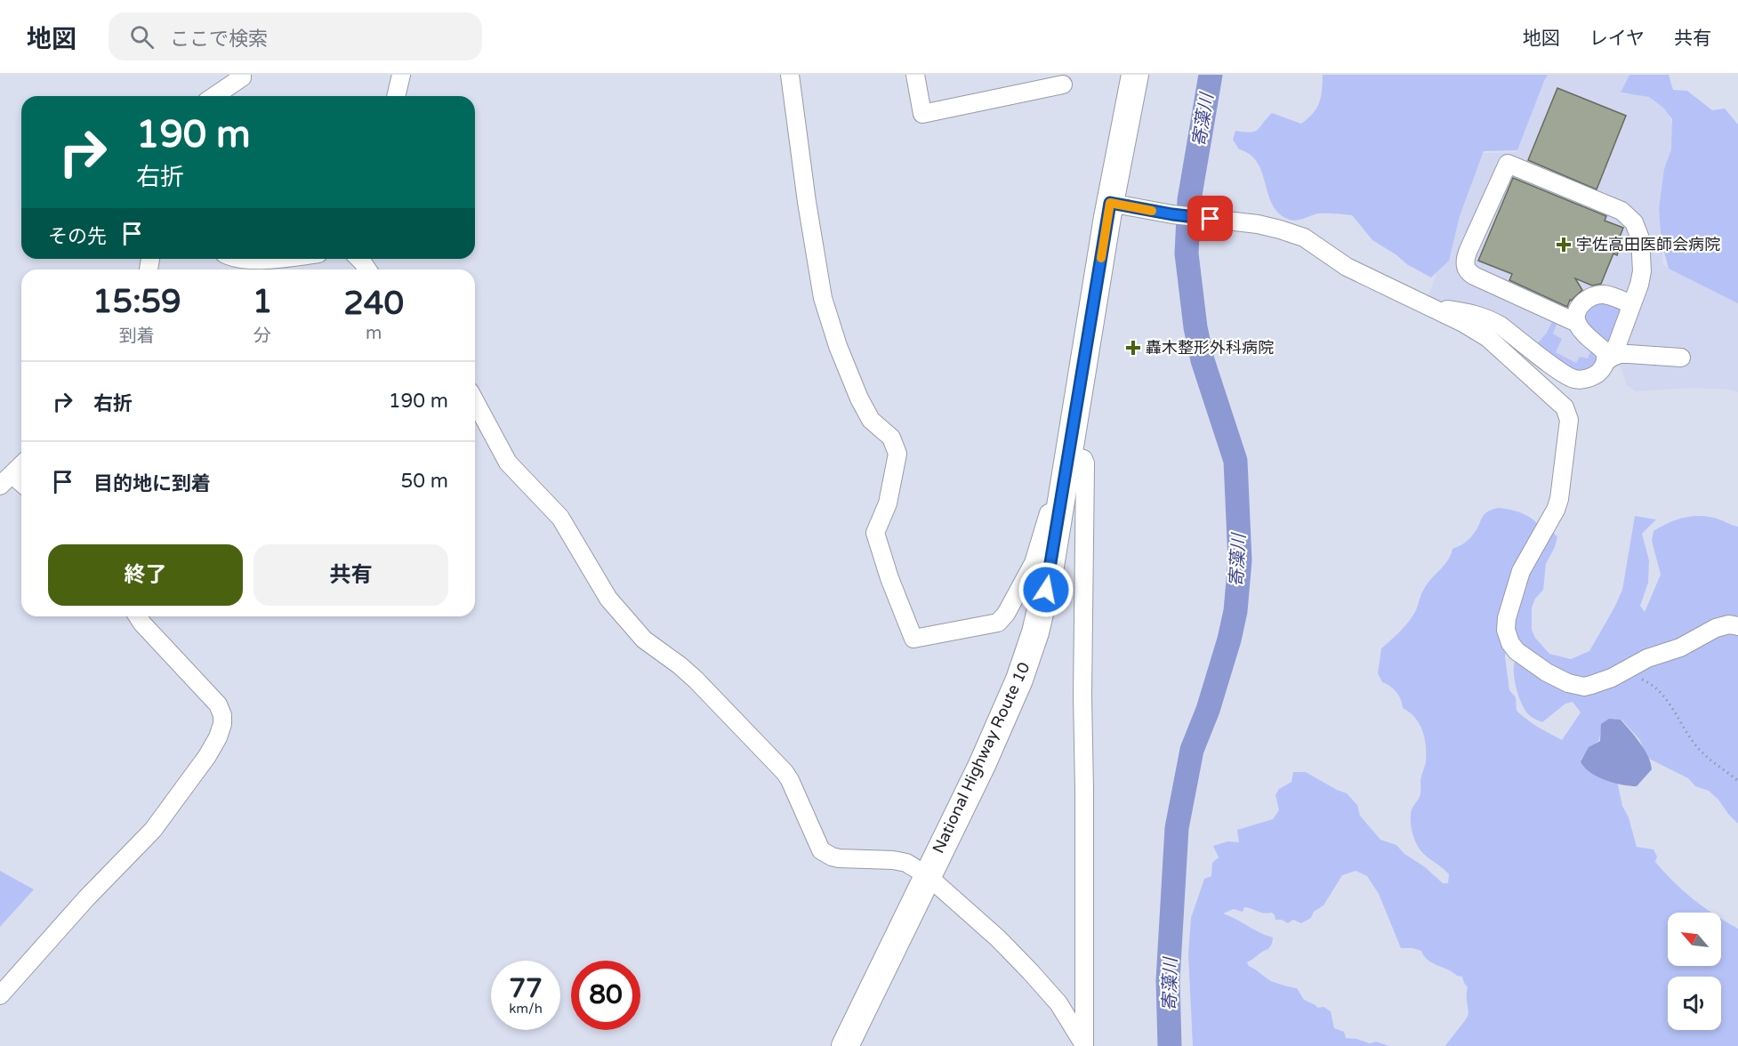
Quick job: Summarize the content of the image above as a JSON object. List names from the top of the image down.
{
  "streets": {
    "highway": ["National Highway Route 10"]
  },
  "water": ["寄藻川"],
  "places": {
    "health": ["宇佐高田医師会病院", "轟木整形外科病院"]
  },
  "north": "top left",
  "page": {
    "header": "地図",
    "search": "ここで検索",
    "nav": ["地図", "レイヤ", "共有"],
    "turn": ["190 m", "右折"],
    "then": "その先",
    "eta": [
      "15:59",
      "到着",
      "1",
      "分",
      "240",
      "m"
    ],
    "list": [
      {
        "name": "右折",
        "value": "190 m"
      },
      {
        "name": "目的地に到着",
        "value": "50 m"
      }
    ],
    "buttons": ["終了", "共有"],
    "speed": "77 km/h",
    "limit": "80"
  }
}
